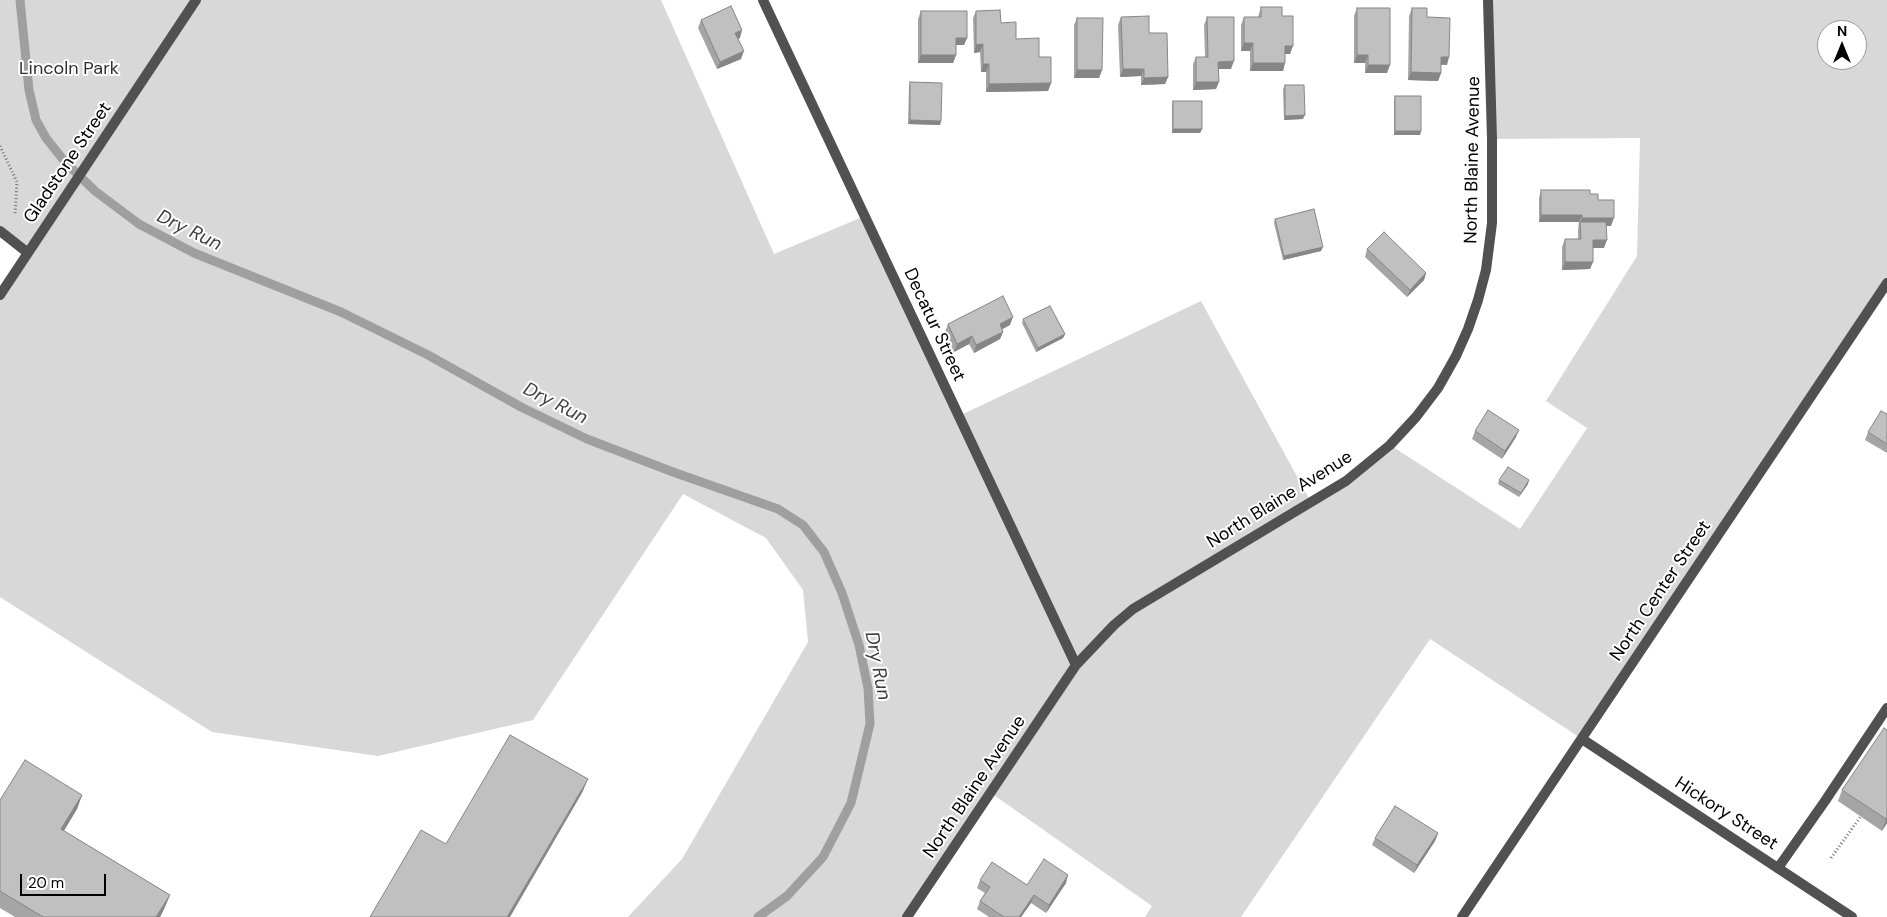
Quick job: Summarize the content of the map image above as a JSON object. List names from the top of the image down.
{
  "streets": {
    "street": [
      "North Blaine Avenue",
      "Gladstone Street",
      "Decatur Street",
      "North Center Street",
      "Hickory Street"
    ]
  },
  "crossings": [
    ["North Blaine Avenue", "Decatur Street"],
    ["North Center Street", "Hickory Street"]
  ],
  "water": ["Dry Run"],
  "parks": ["Lincoln Park"],
  "scale_bar": "20 m",
  "north": "top"
}
